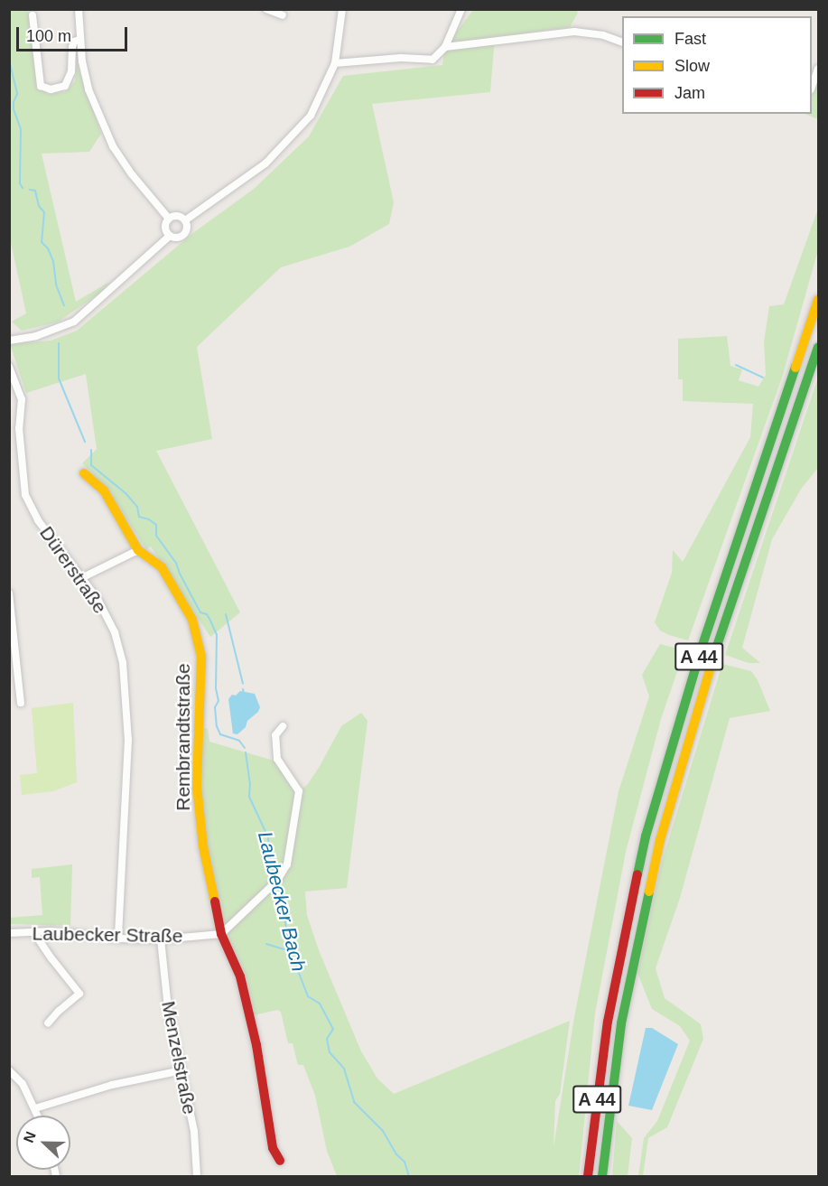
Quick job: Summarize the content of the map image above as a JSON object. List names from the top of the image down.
{
  "streets": {
    "main road": ["A 44", "Rembrandtstraße"],
    "street": ["Dürerstraße", "Laubecker Straße", "Menzelstraße"]
  },
  "crossings": [
    ["Dürerstraße", "Laubecker Straße"],
    ["Rembrandtstraße", "Laubecker Straße"],
    ["Laubecker Straße", "Menzelstraße"]
  ],
  "water": ["Laubecker Bach"],
  "legend": ["Fast", "Slow", "Jam"],
  "scale_bar": "100 m",
  "north": "left"
}
